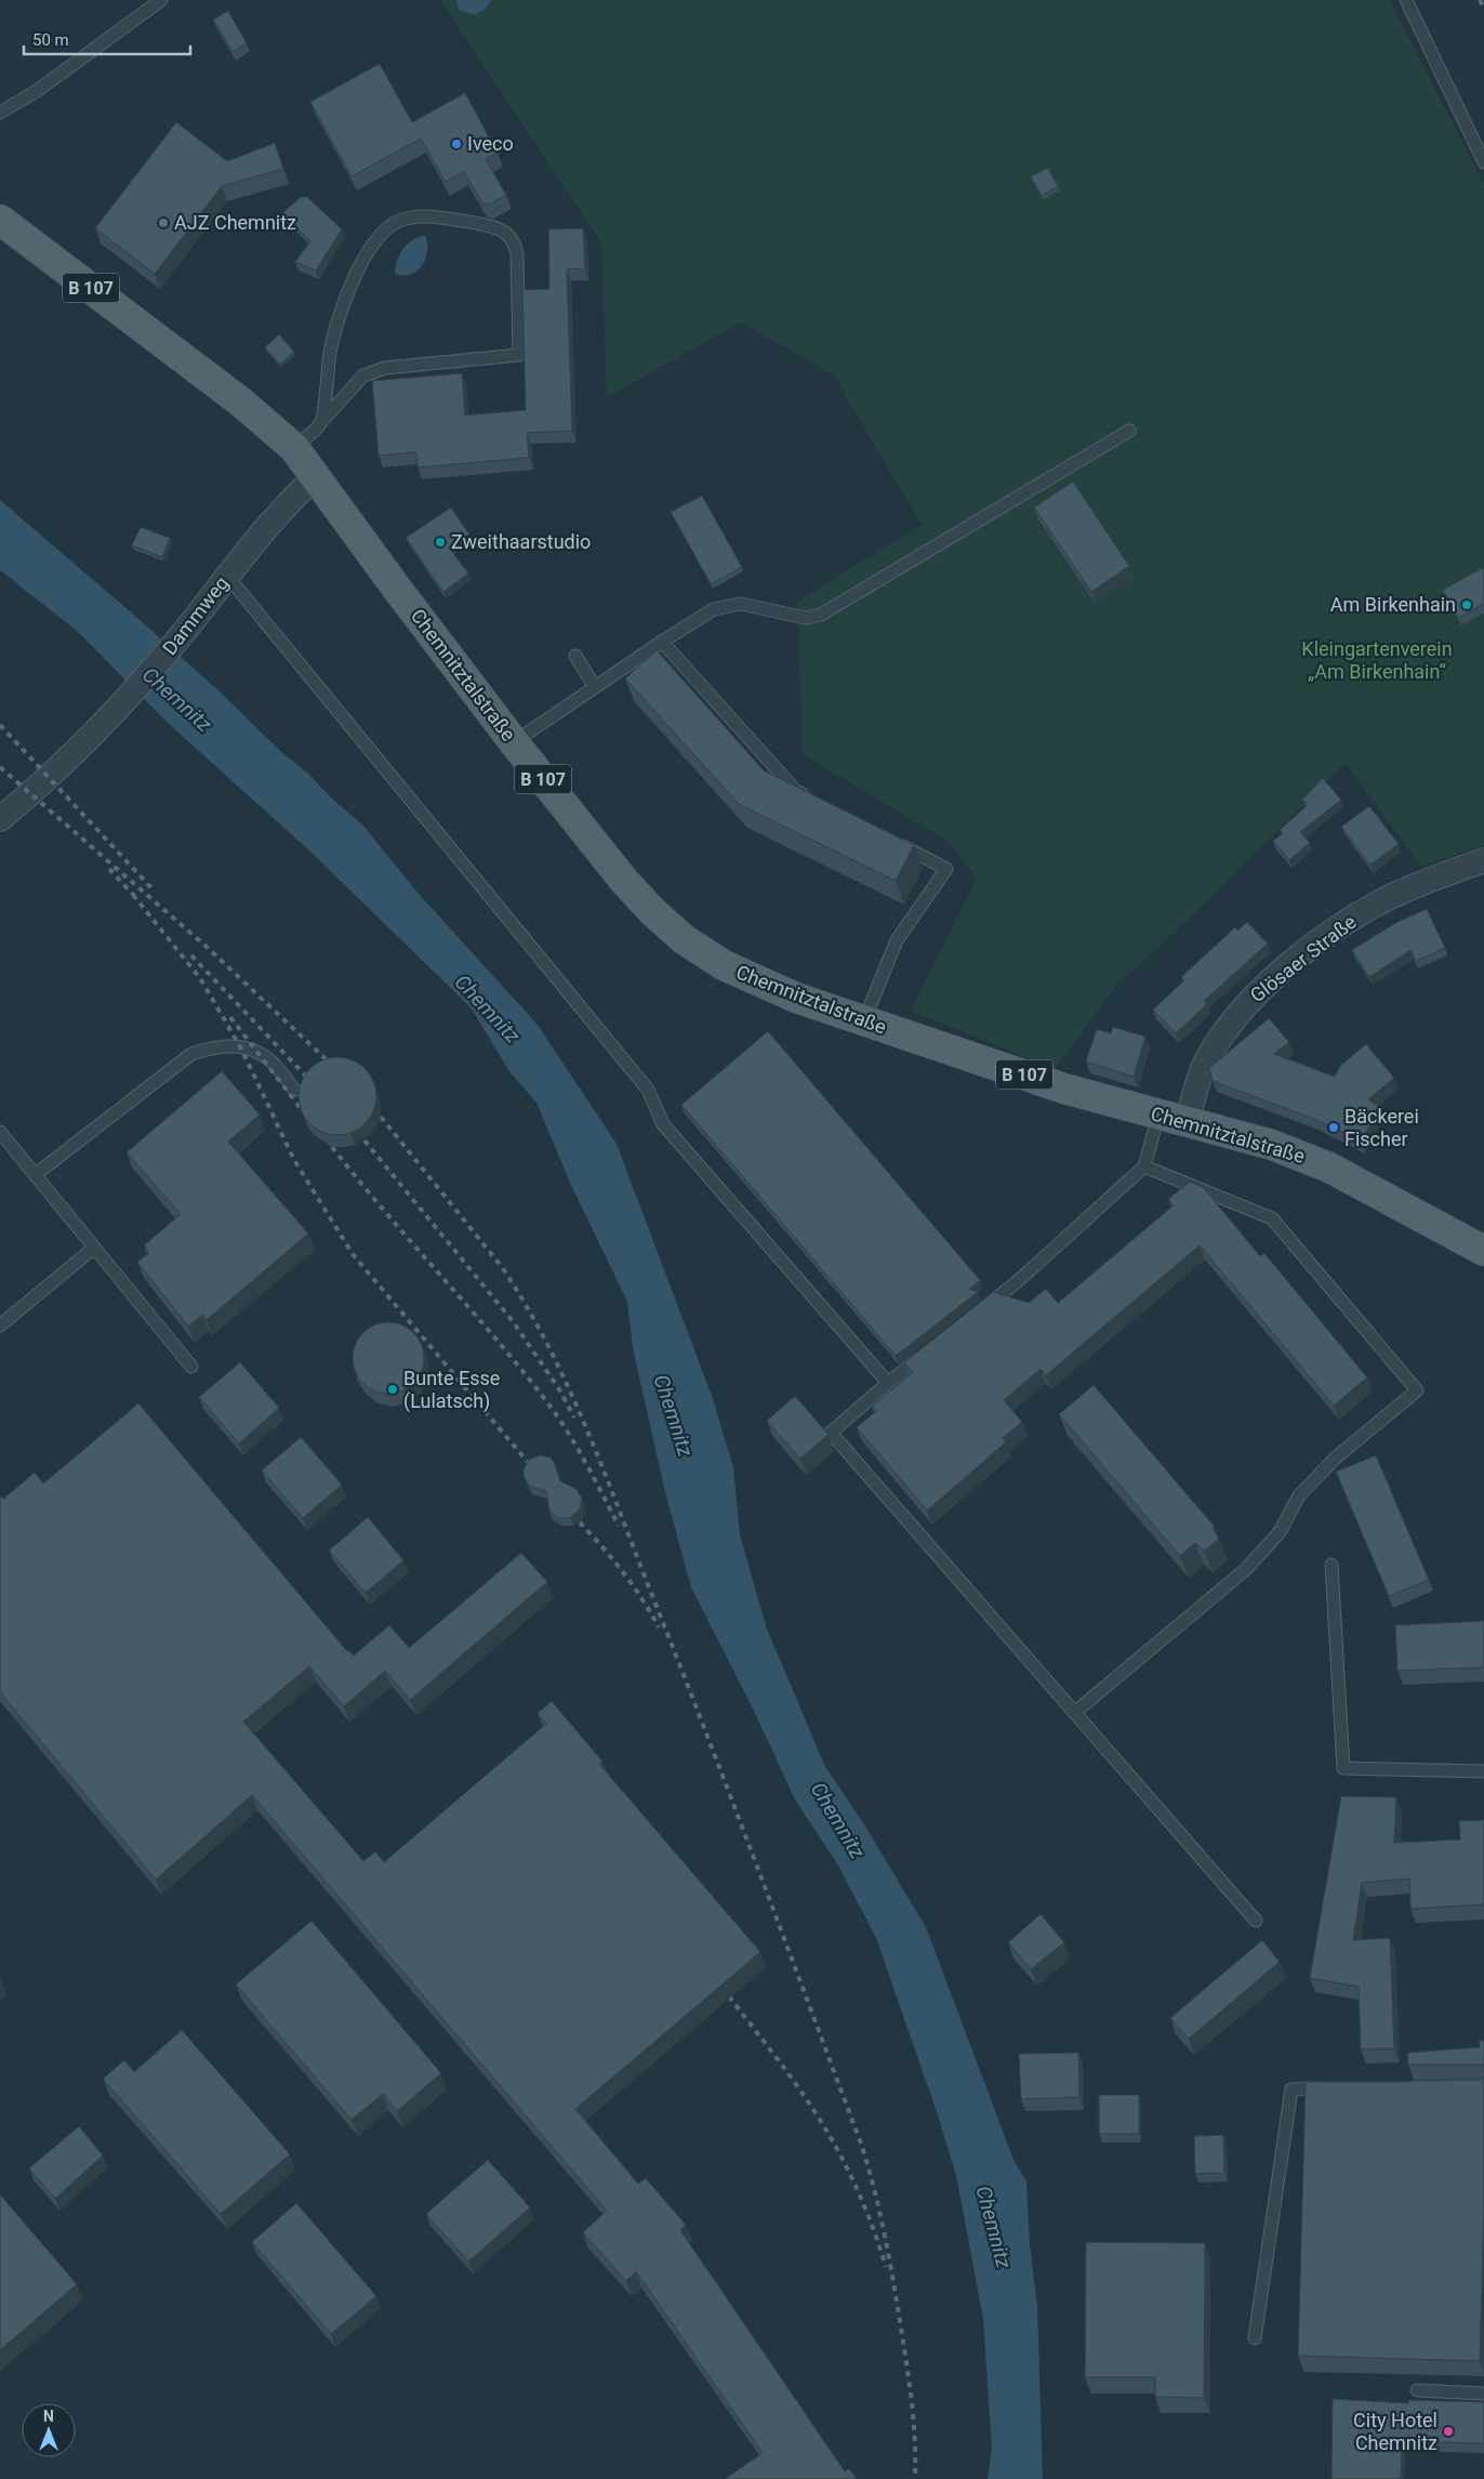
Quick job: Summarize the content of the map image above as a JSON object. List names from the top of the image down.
{
  "streets": {
    "main road": ["B 107", "Chemnitztalstraße"],
    "street": ["Dammweg", "Glösaer Straße"]
  },
  "crossings": [
    ["Dammweg", "Chemnitztalstraße"],
    ["Chemnitztalstraße", "Glösaer Straße"]
  ],
  "water": ["Chemnitz"],
  "parks": ["Kleingartenverein „Am Birkenhain“"],
  "places": [
    "Iveco",
    "AJZ Chemnitz",
    "Zweithaarstudio",
    "Am Birkenhain",
    "Bäckerei Fischer",
    "Bunte Esse (Lulatsch)",
    "City Hotel Chemnitz"
  ],
  "scale_bar": "50 m",
  "north": "top"
}
